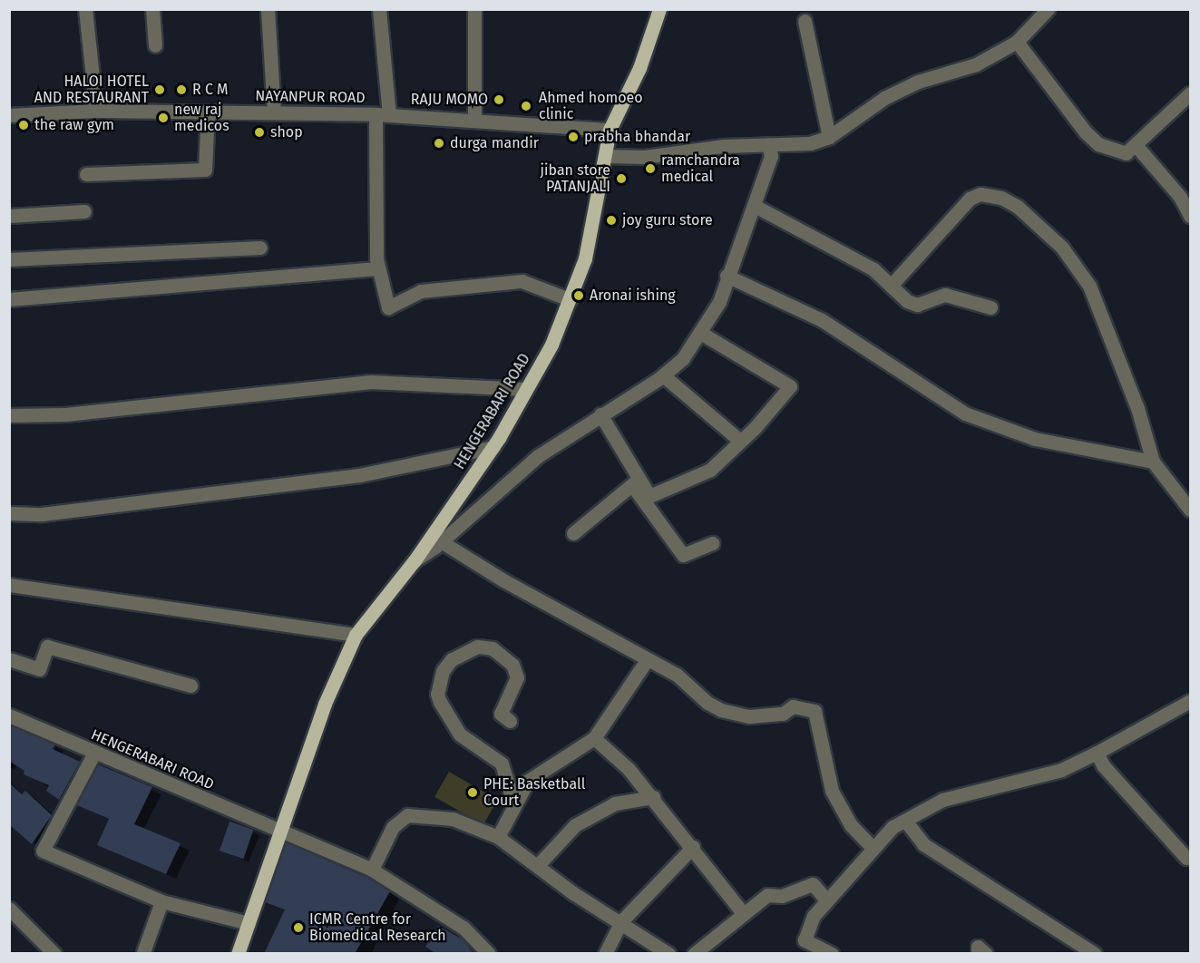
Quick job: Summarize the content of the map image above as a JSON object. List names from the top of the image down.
{
  "streets": {
    "main road": ["HENGERABARI ROAD"],
    "street": ["NAYANPUR ROAD"]
  },
  "crossings": [
    ["NAYANPUR ROAD", "HENGERABARI ROAD"]
  ],
  "places": [
    "HALOI HOTEL AND RESTAURANT",
    "R C M",
    "RAJU MOMO",
    "Ahmed homoeo clinic",
    "new raj medicos",
    "the raw gym",
    "shop",
    "prabha bhandar",
    "durga mandir",
    "ramchandra medical",
    "jiban store PATANJALI",
    "joy guru store",
    "Aronai ishing",
    "PHE: Basketball Court",
    "ICMR Centre for Biomedical Research"
  ]
}
